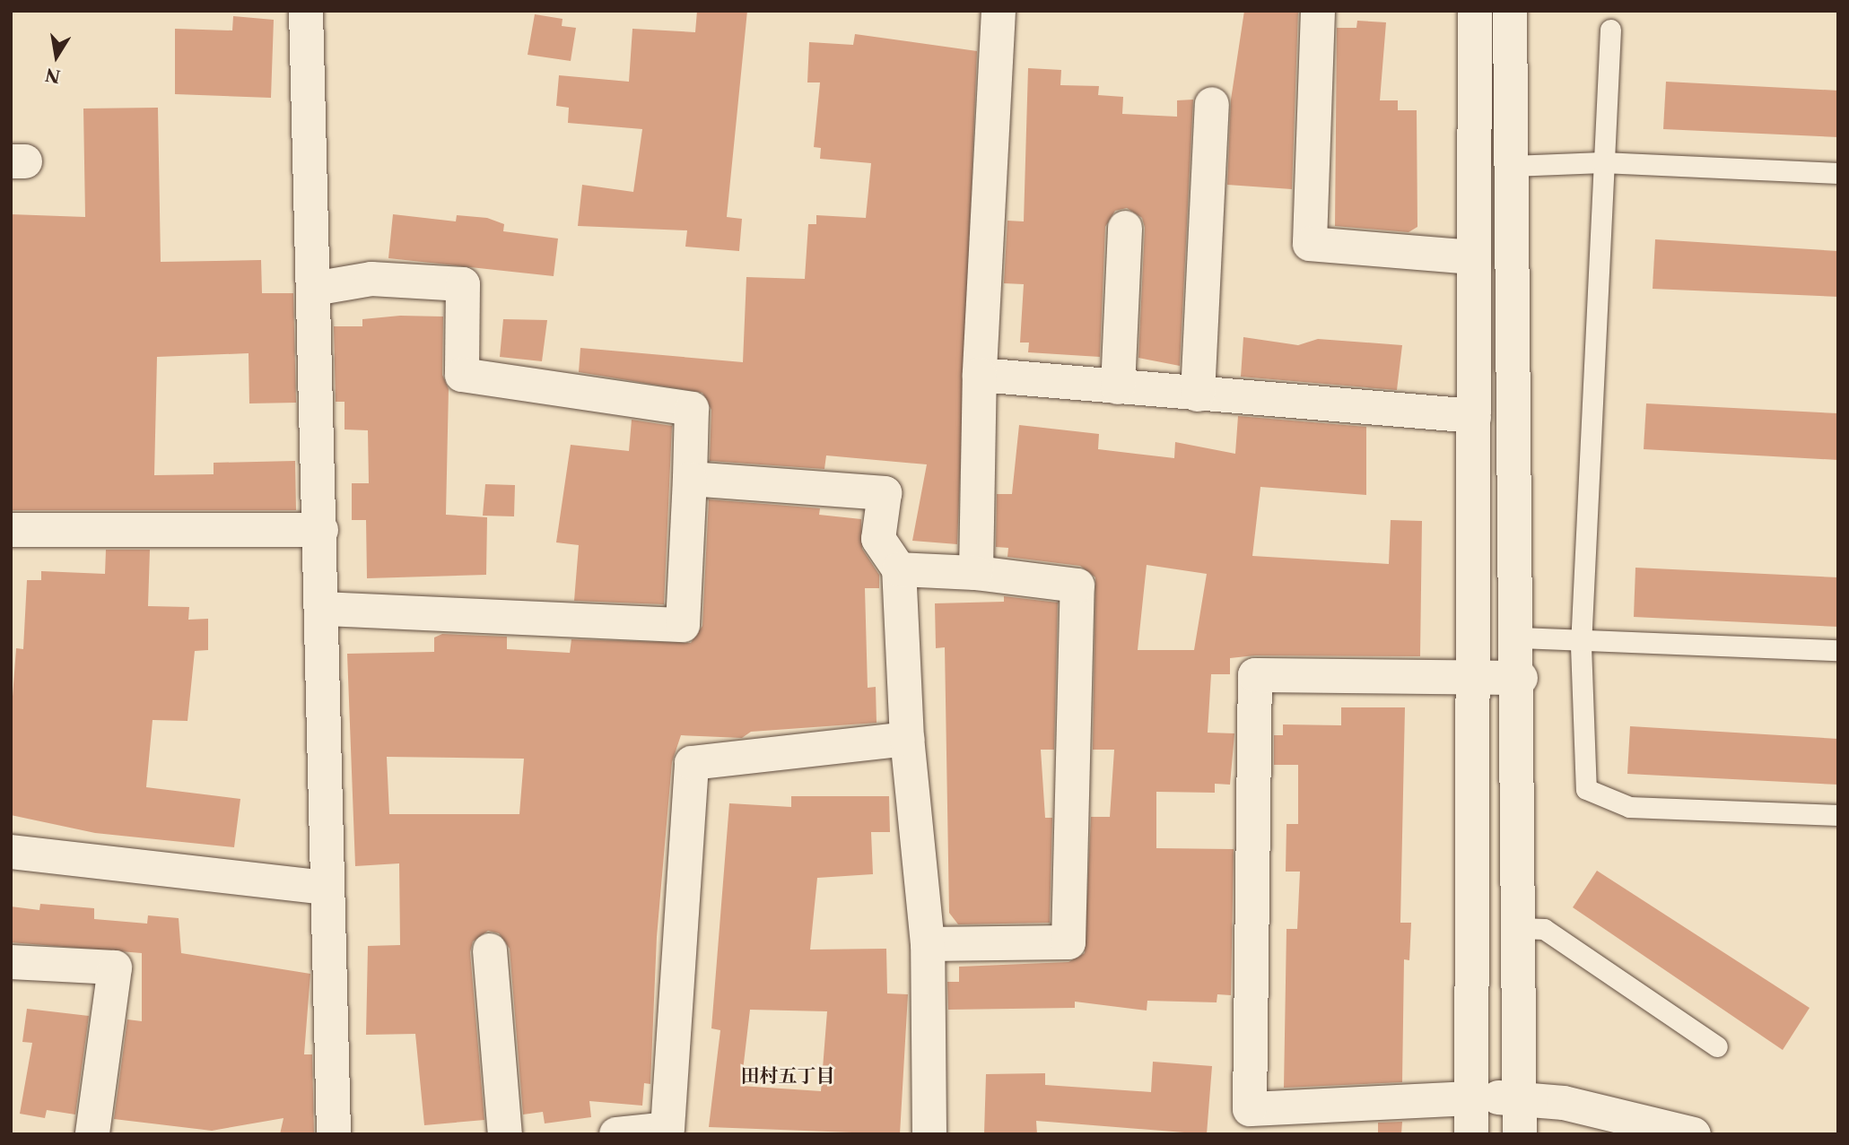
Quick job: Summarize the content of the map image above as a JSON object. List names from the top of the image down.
{
  "districts": ["田村五丁目"],
  "north": "bottom"
}
